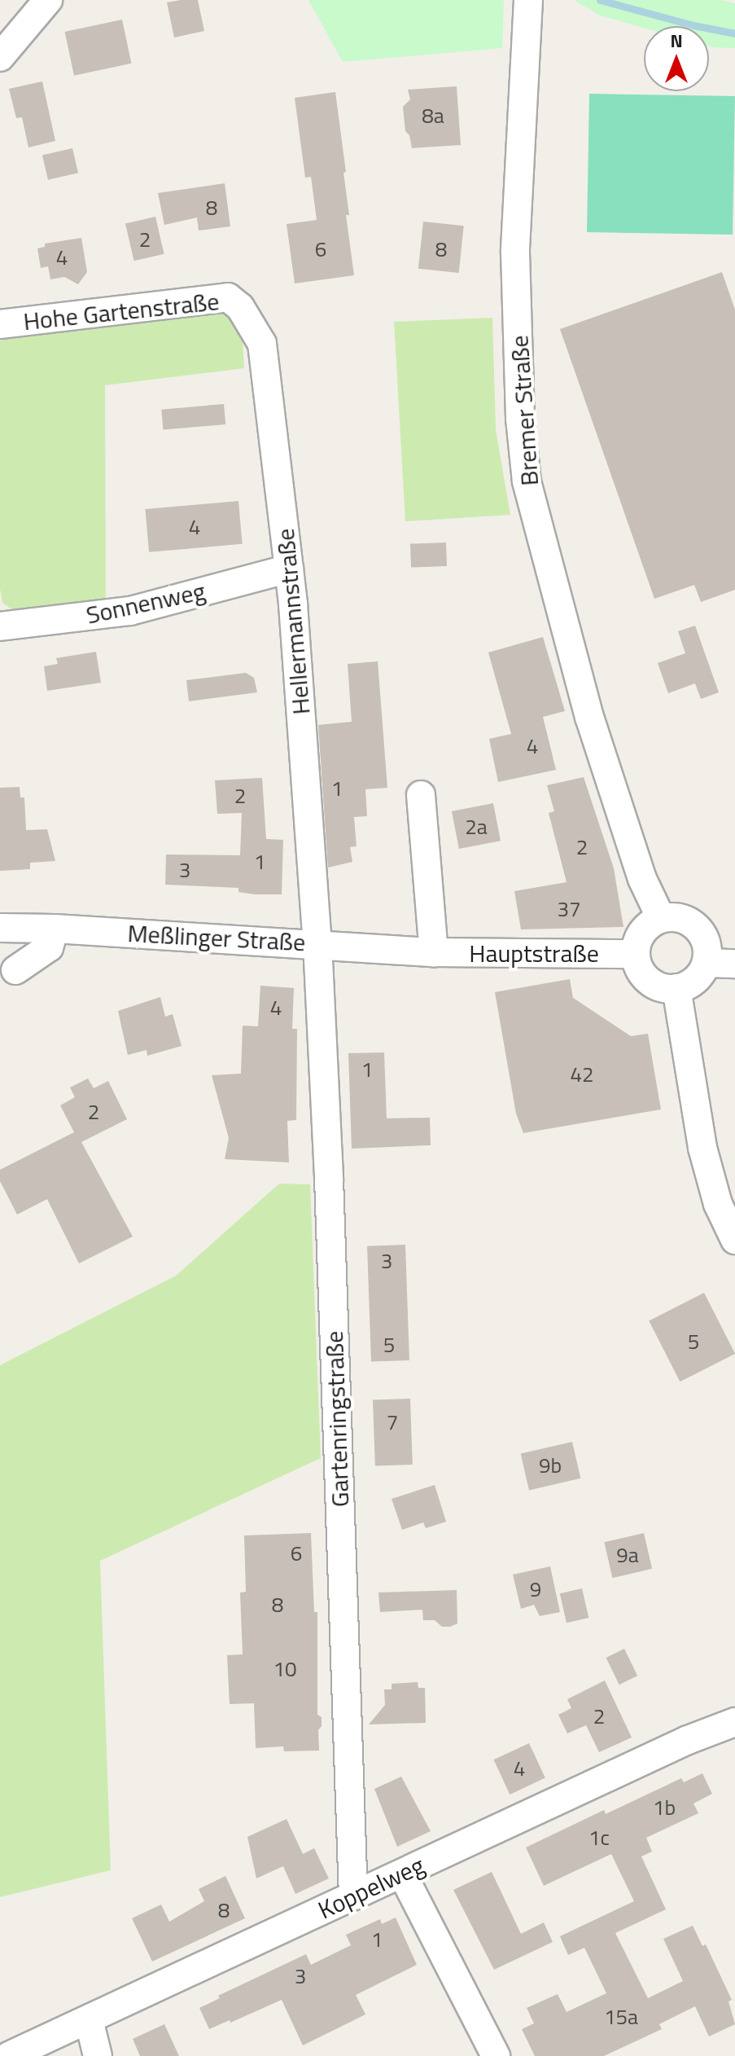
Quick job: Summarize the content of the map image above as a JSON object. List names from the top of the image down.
{
  "streets": {
    "street": [
      "Hohe Gartenstraße",
      "Bremer Straße",
      "Sonnenweg",
      "Hellermannstraße",
      "Meßlinger Straße",
      "Hauptstraße",
      "Gartenringstraße",
      "Koppelweg"
    ]
  },
  "crossings": [
    ["Hohe Gartenstraße", "Hellermannstraße"],
    ["Bremer Straße", "Hauptstraße"],
    ["Sonnenweg", "Hellermannstraße"],
    ["Hellermannstraße", "Meßlinger Straße"],
    ["Hellermannstraße", "Gartenringstraße"],
    ["Meßlinger Straße", "Hauptstraße"],
    ["Meßlinger Straße", "Gartenringstraße"],
    ["Gartenringstraße", "Koppelweg"]
  ],
  "house_numbers": [
    "8a",
    "8",
    "2",
    "6",
    "8",
    "4",
    "4",
    "4",
    "1",
    "2",
    "2a",
    "2",
    "1",
    "3",
    "37",
    "4",
    "1",
    "42",
    "2",
    "3",
    "5",
    "5",
    "7",
    "9b",
    "6",
    "9a",
    "9",
    "8",
    "10",
    "2",
    "4",
    "1b",
    "1c",
    "8",
    "1",
    "3",
    "15a"
  ],
  "north": "top"
}
